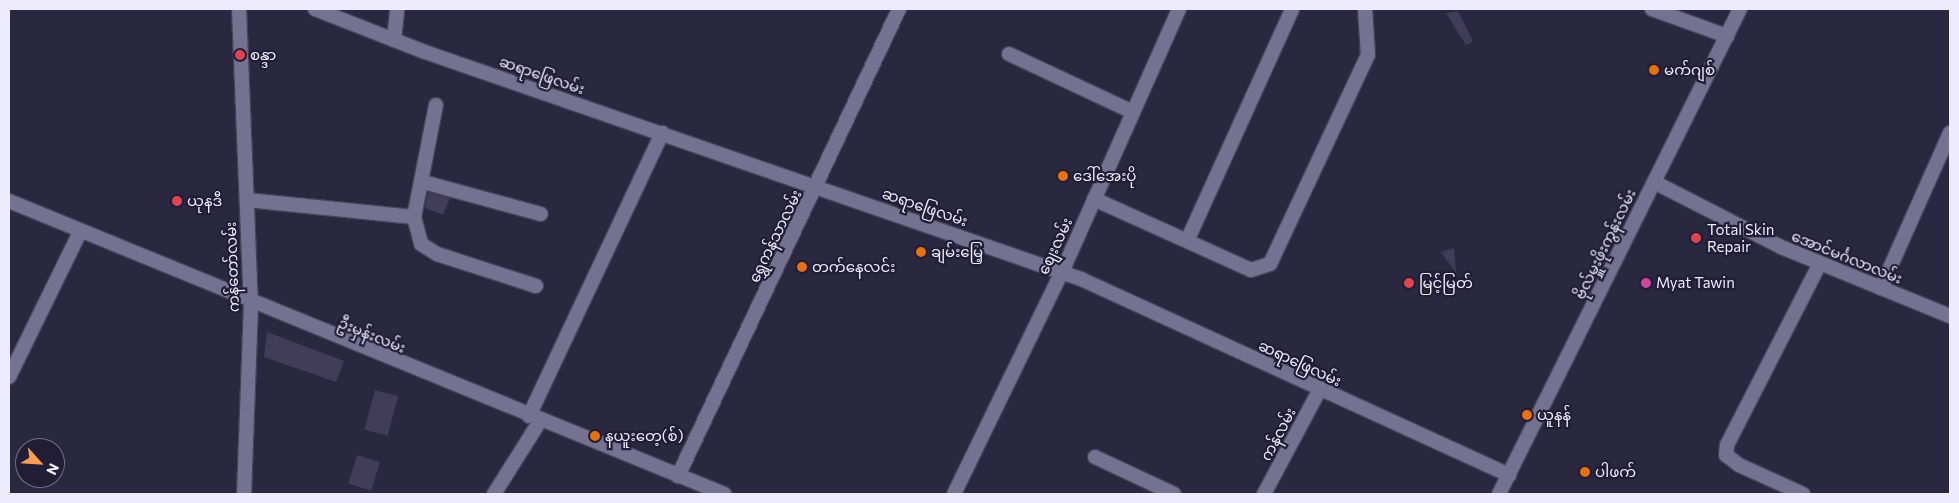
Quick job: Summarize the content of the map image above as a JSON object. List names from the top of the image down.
{
  "streets": {
    "street": [
      "ဆရာဖြေလမ်း",
      "‌ရွှေကန်သာလမ်း",
      "ဗိုလ်မှူးဖိုးကွန်းလမ်း",
      "စျေးလမ်း",
      "အောင်မင်္ဂလာလမ်း",
      "ကန်တော်လမ်း",
      "ဦးမှန်းလမ်း",
      "ကန်လမ်း"
    ]
  },
  "crossings": [
    ["ဆရာဖြေလမ်း", "‌ရွှေကန်သာလမ်း"],
    ["ဆရာဖြေလမ်း", "ဗိုလ်မှူးဖိုးကွန်းလမ်း"],
    ["ဆရာဖြေလမ်း", "စျေးလမ်း"],
    ["ဆရာဖြေလမ်း", "ကန်လမ်း"],
    ["‌ရွှေကန်သာလမ်း", "ဦးမှန်းလမ်း"],
    ["ဗိုလ်မှူးဖိုးကွန်းလမ်း", "အောင်မင်္ဂလာလမ်း"],
    ["ကန်တော်လမ်း", "ဦးမှန်းလမ်း"]
  ],
  "places": [
    "စန္ဒာ",
    "မက်ဂျစ်",
    "ဒေါ်အေးပို",
    "ယုနဒီ",
    "Total Skin Repair",
    "ချမ်းမြေ့",
    "တက်နေလင်း",
    "မြင့်မြတ်",
    "Myat Tawin",
    "ယူနန်",
    "နယူးတေ့(စ်)",
    "ပါဖက်"
  ],
  "north": "bottom right"
}
